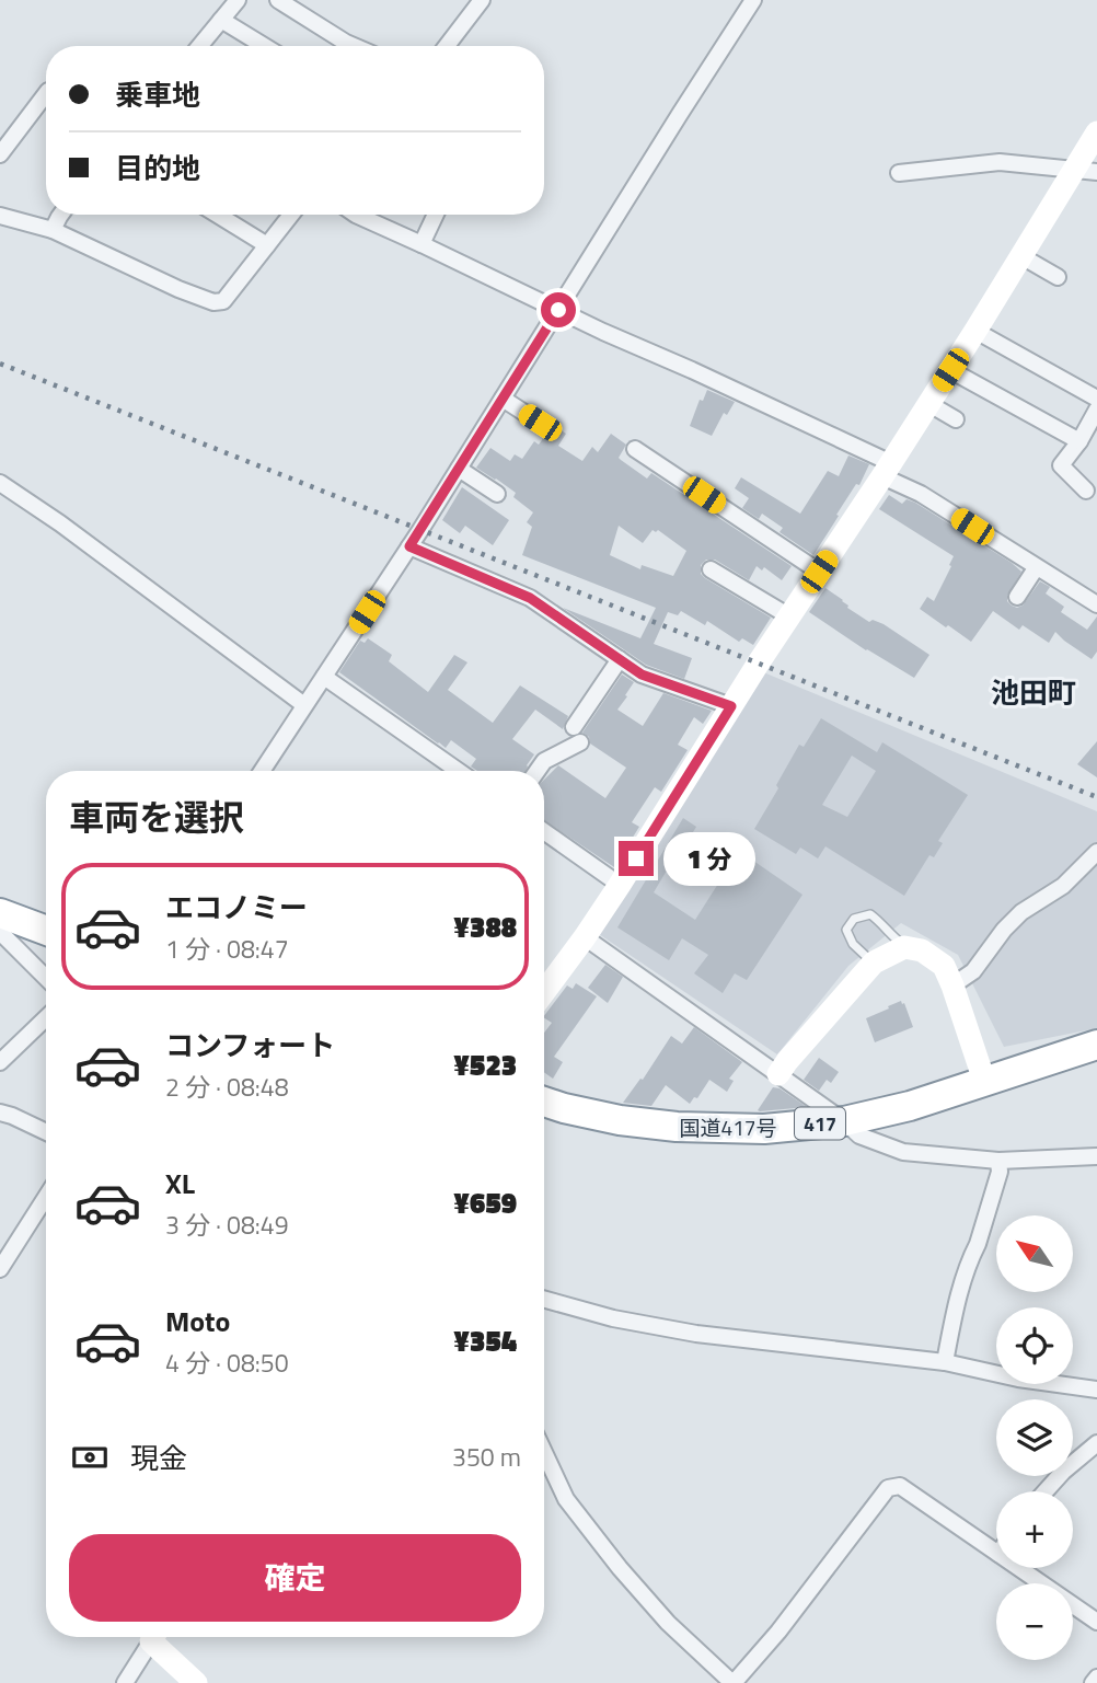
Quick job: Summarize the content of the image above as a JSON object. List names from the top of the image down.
{
  "streets": {
    "highway": ["417", "国道417号"]
  },
  "districts": ["池田町"],
  "north": "top left",
  "page": {
    "banner": ["乗車地", "目的地"],
    "heading": "車両を選択",
    "bubble": "1 分",
    "list": [
      {
        "name": "エコノミー",
        "note": "1 分 · 08:47",
        "value": "¥388"
      },
      {
        "name": "コンフォート",
        "note": "2 分 · 08:48",
        "value": "¥523"
      },
      {
        "name": "XL",
        "note": "3 分 · 08:49",
        "value": "¥659"
      },
      {
        "name": "Moto",
        "note": "4 分 · 08:50",
        "value": "¥354"
      }
    ],
    "map_buttons": ["+", "−"],
    "pay": ["現金", "350 m"],
    "buttons": "確定"
  }
}
